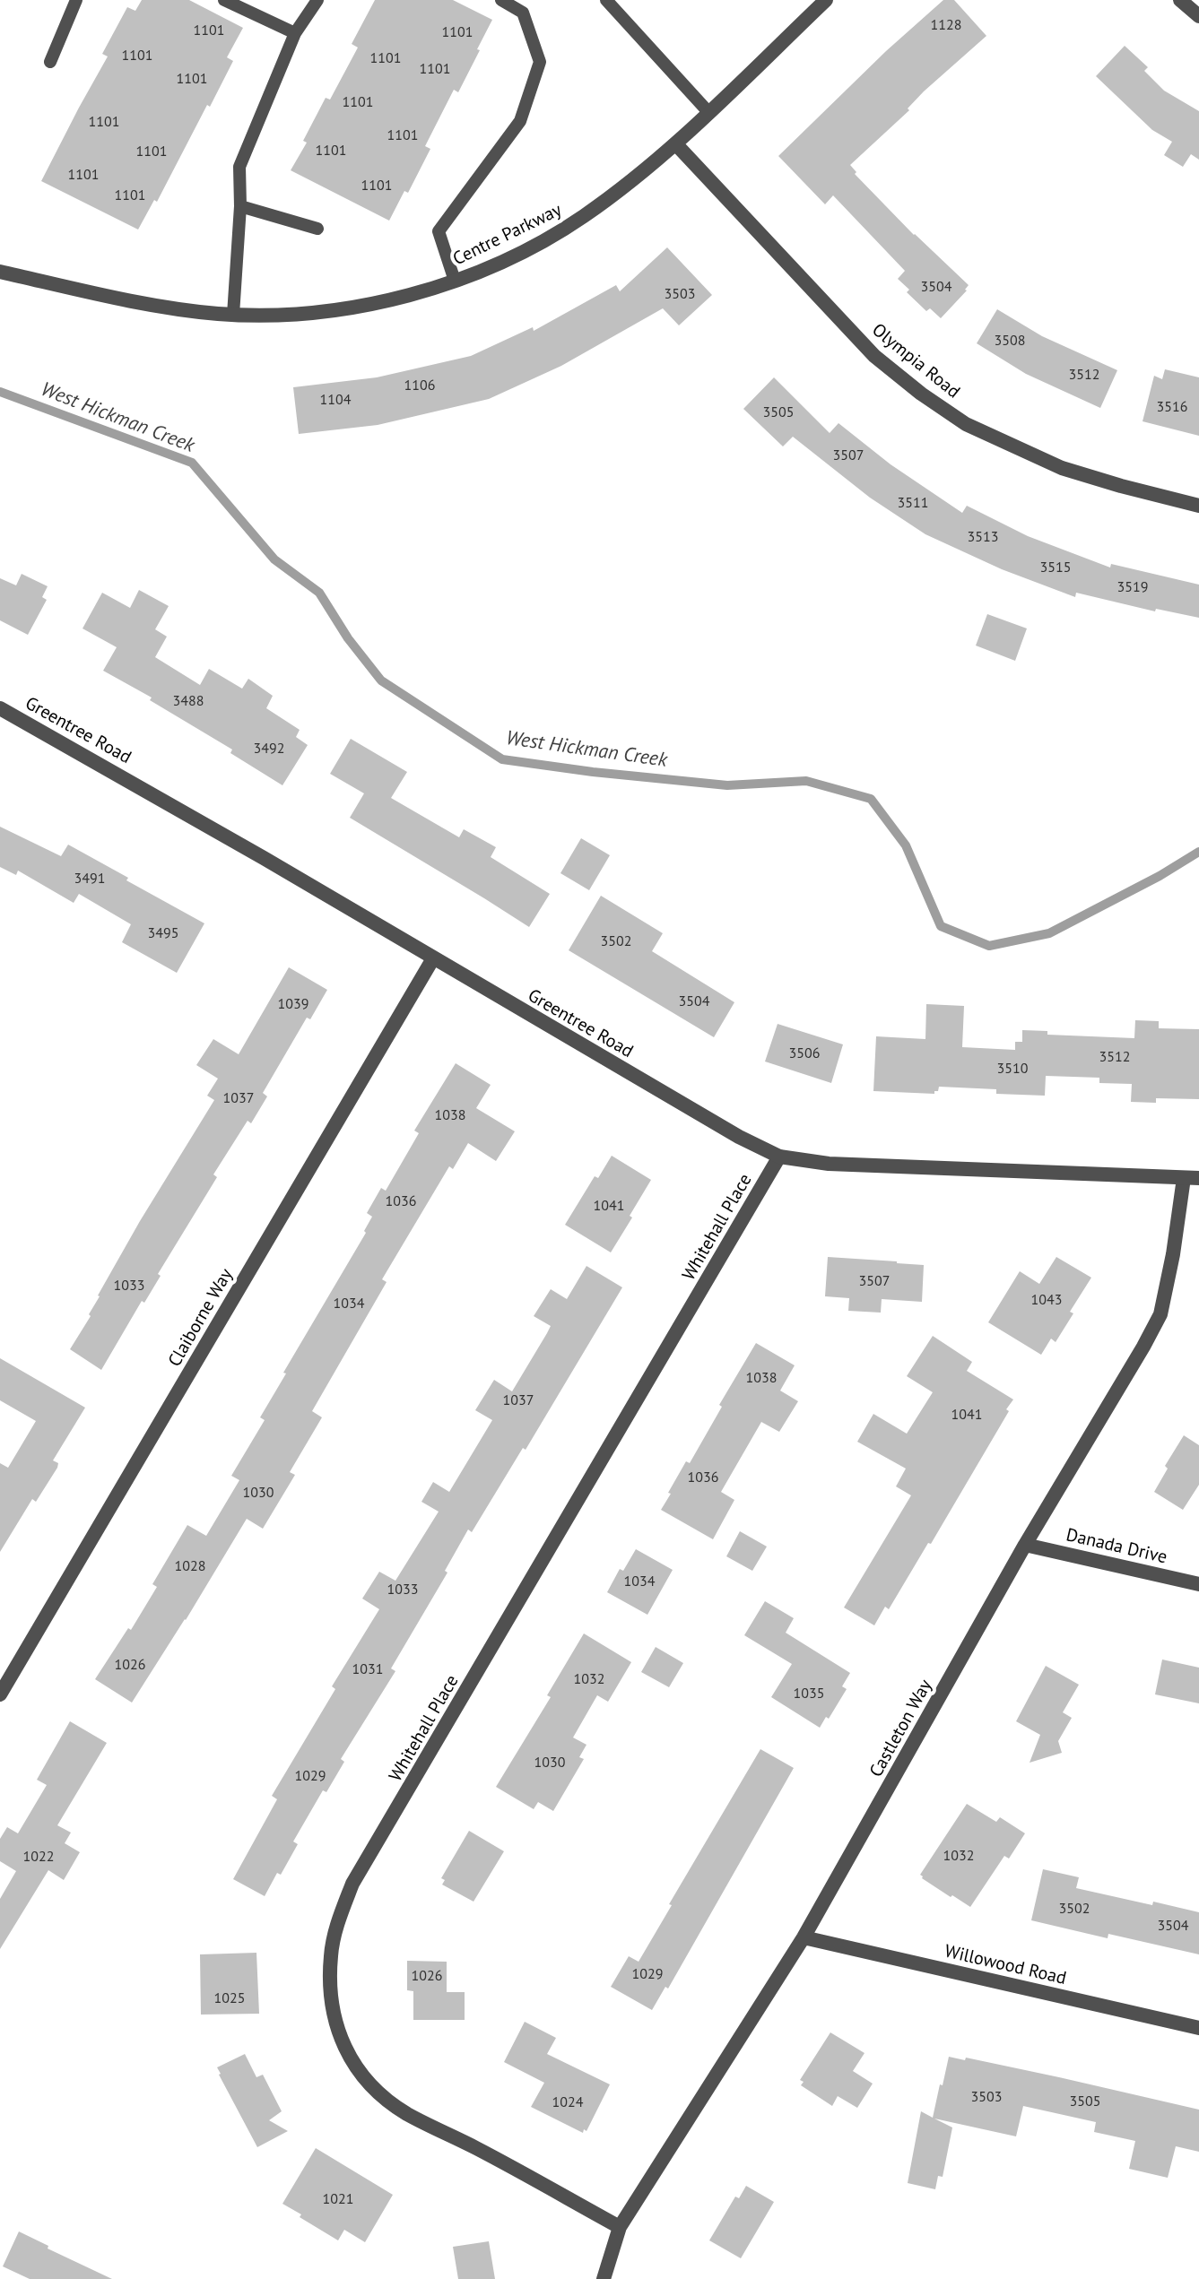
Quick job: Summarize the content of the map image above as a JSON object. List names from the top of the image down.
{
  "streets": {
    "street": [
      "Centre Parkway",
      "Olympia Road",
      "Greentree Road",
      "Whitehall Place",
      "Claiborne Way",
      "Danada Drive",
      "Castleton Way",
      "Willowood Road"
    ]
  },
  "crossings": [
    ["Centre Parkway", "Olympia Road"],
    ["Greentree Road", "Whitehall Place"],
    ["Greentree Road", "Claiborne Way"],
    ["Greentree Road", "Castleton Way"],
    ["Whitehall Place", "Castleton Way"],
    ["Danada Drive", "Castleton Way"],
    ["Castleton Way", "Willowood Road"]
  ],
  "water": ["West Hickman Creek"],
  "house_numbers": [
    "1128",
    "1101",
    "1101",
    "1101",
    "1101",
    "1101",
    "1101",
    "1101",
    "1101",
    "1101",
    "1101",
    "1101",
    "1101",
    "1101",
    "1101",
    "3504",
    "3503",
    "3508",
    "3512",
    "1106",
    "1104",
    "3516",
    "3505",
    "3507",
    "3511",
    "3513",
    "3515",
    "3519",
    "3488",
    "3492",
    "3491",
    "3495",
    "3502",
    "3504",
    "1039",
    "3506",
    "3512",
    "3510",
    "1037",
    "1038",
    "1036",
    "1041",
    "3507",
    "1033",
    "1043",
    "1034",
    "1038",
    "1037",
    "1041",
    "1036",
    "1030",
    "1028",
    "1034",
    "1033",
    "1026",
    "1031",
    "1032",
    "1035",
    "1030",
    "1029",
    "1032",
    "1022",
    "3502",
    "3504",
    "1029",
    "1026",
    "1025",
    "3503",
    "3505",
    "1024",
    "1021"
  ]
}
